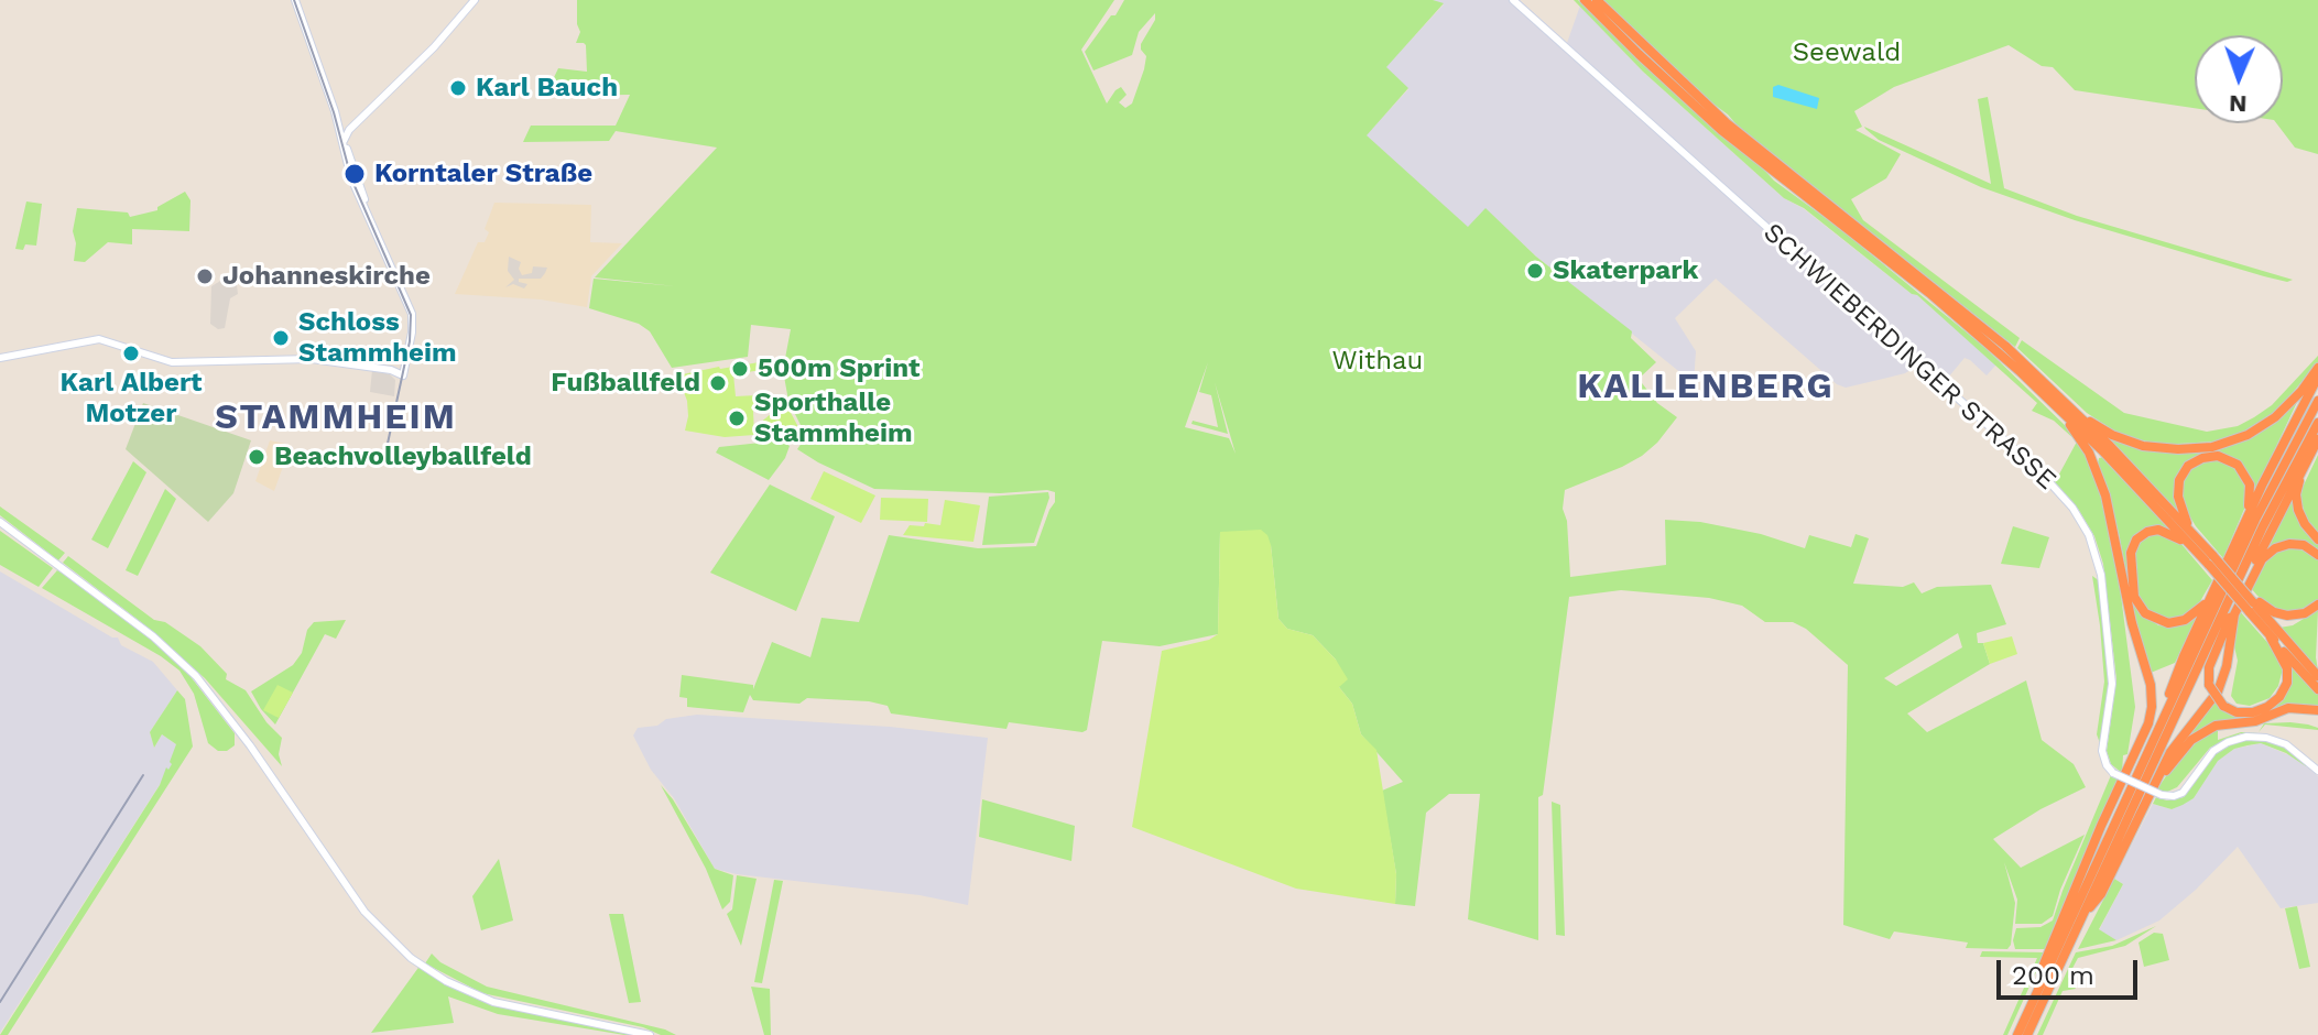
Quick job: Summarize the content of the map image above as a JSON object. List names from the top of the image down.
{
  "streets": {
    "street": ["SCHWIEBERDINGER STRASSE"]
  },
  "districts": ["KALLENBERG", "STAMMHEIM"],
  "parks": ["Seewald", "Withau"],
  "places": [
    "Karl Bauch",
    "Korntaler Straße",
    "Skaterpark",
    "Johanneskirche",
    "Schloss Stammheim",
    "Karl Albert Motzer",
    "500m Sprint",
    "Fußballfeld",
    "Sporthalle Stammheim",
    "Beachvolleyballfeld"
  ],
  "scale_bar": "200 m",
  "north": "bottom"
}
